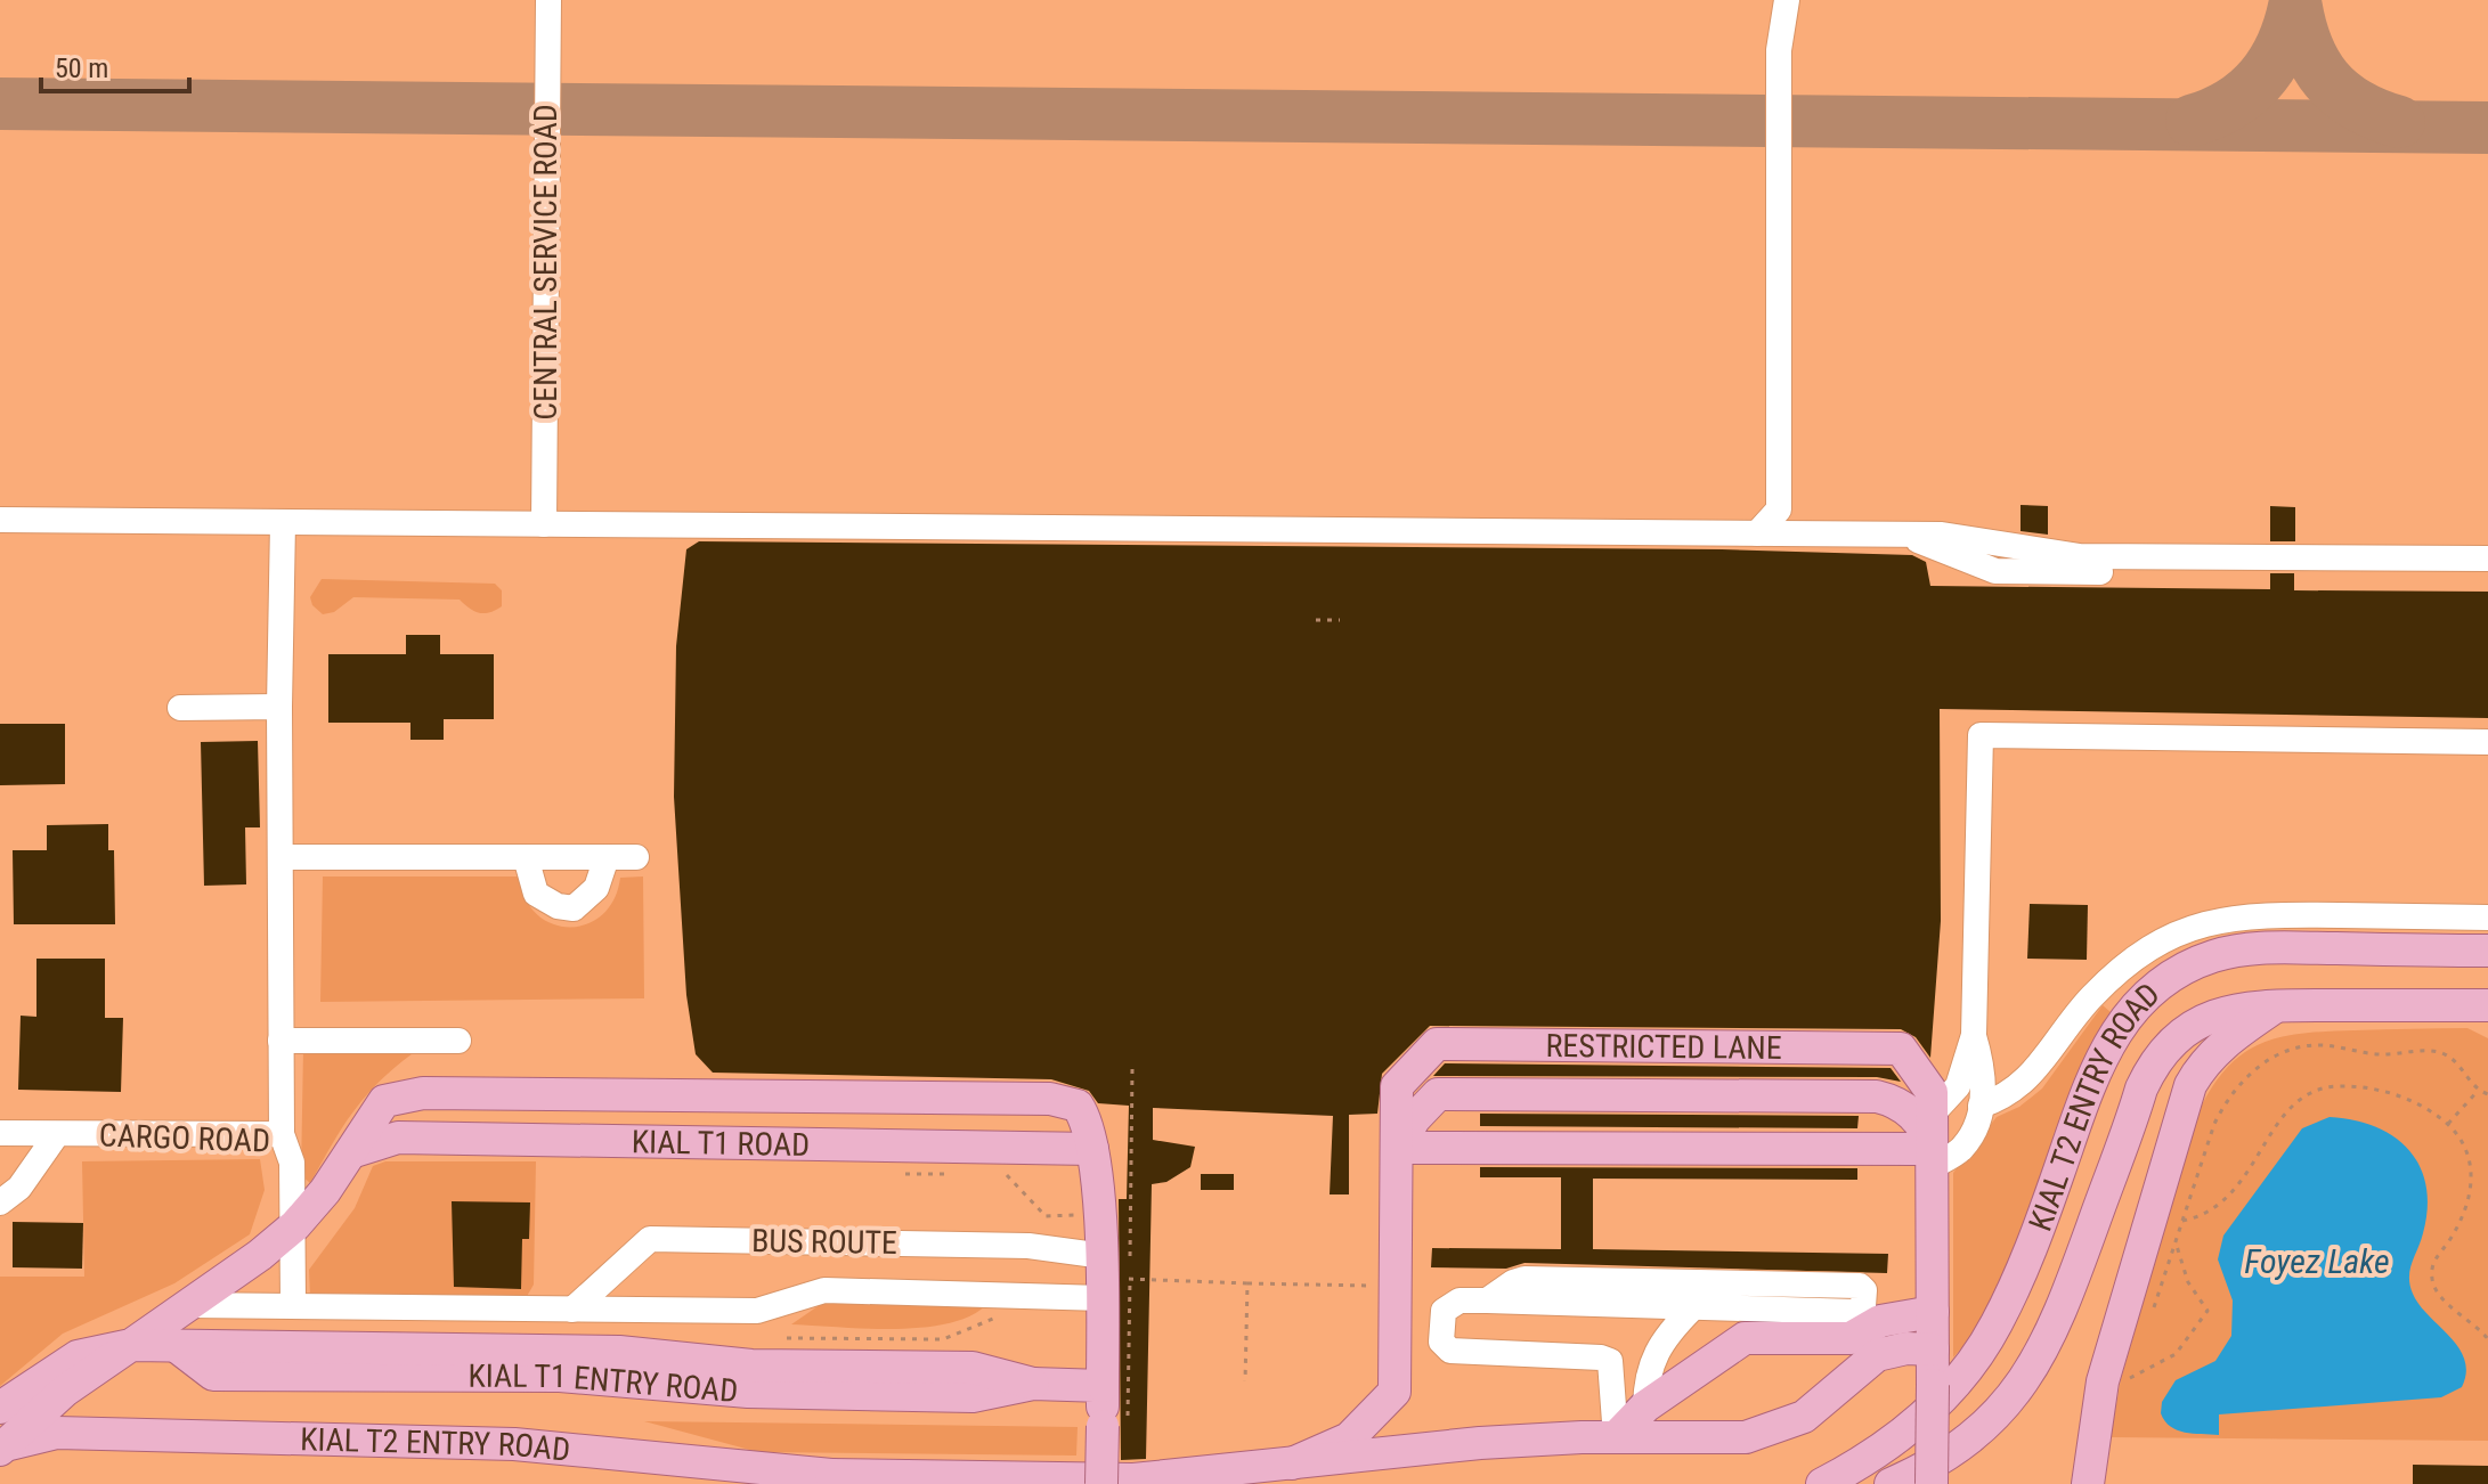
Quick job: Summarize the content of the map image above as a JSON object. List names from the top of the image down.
{
  "streets": {
    "main road": [
      "RESTRICTED LANE",
      "KIAL T2 ENTRY ROAD",
      "KIAL T1 ROAD",
      "KIAL T1 ENTRY ROAD"
    ],
    "lane": ["CENTRAL SERVICE ROAD", "CARGO ROAD", "BUS ROUTE"]
  },
  "crossings": [
    ["KIAL T2 ENTRY ROAD", "KIAL T1 ENTRY ROAD"],
    ["CARGO ROAD", "BUS ROUTE"],
    ["CARGO ROAD", "KIAL T1 ENTRY ROAD"],
    ["KIAL T1 ROAD", "KIAL T1 ENTRY ROAD"],
    ["BUS ROUTE", "KIAL T1 ENTRY ROAD"]
  ],
  "water": ["Foyez Lake"],
  "scale_bar": "50 m"
}
